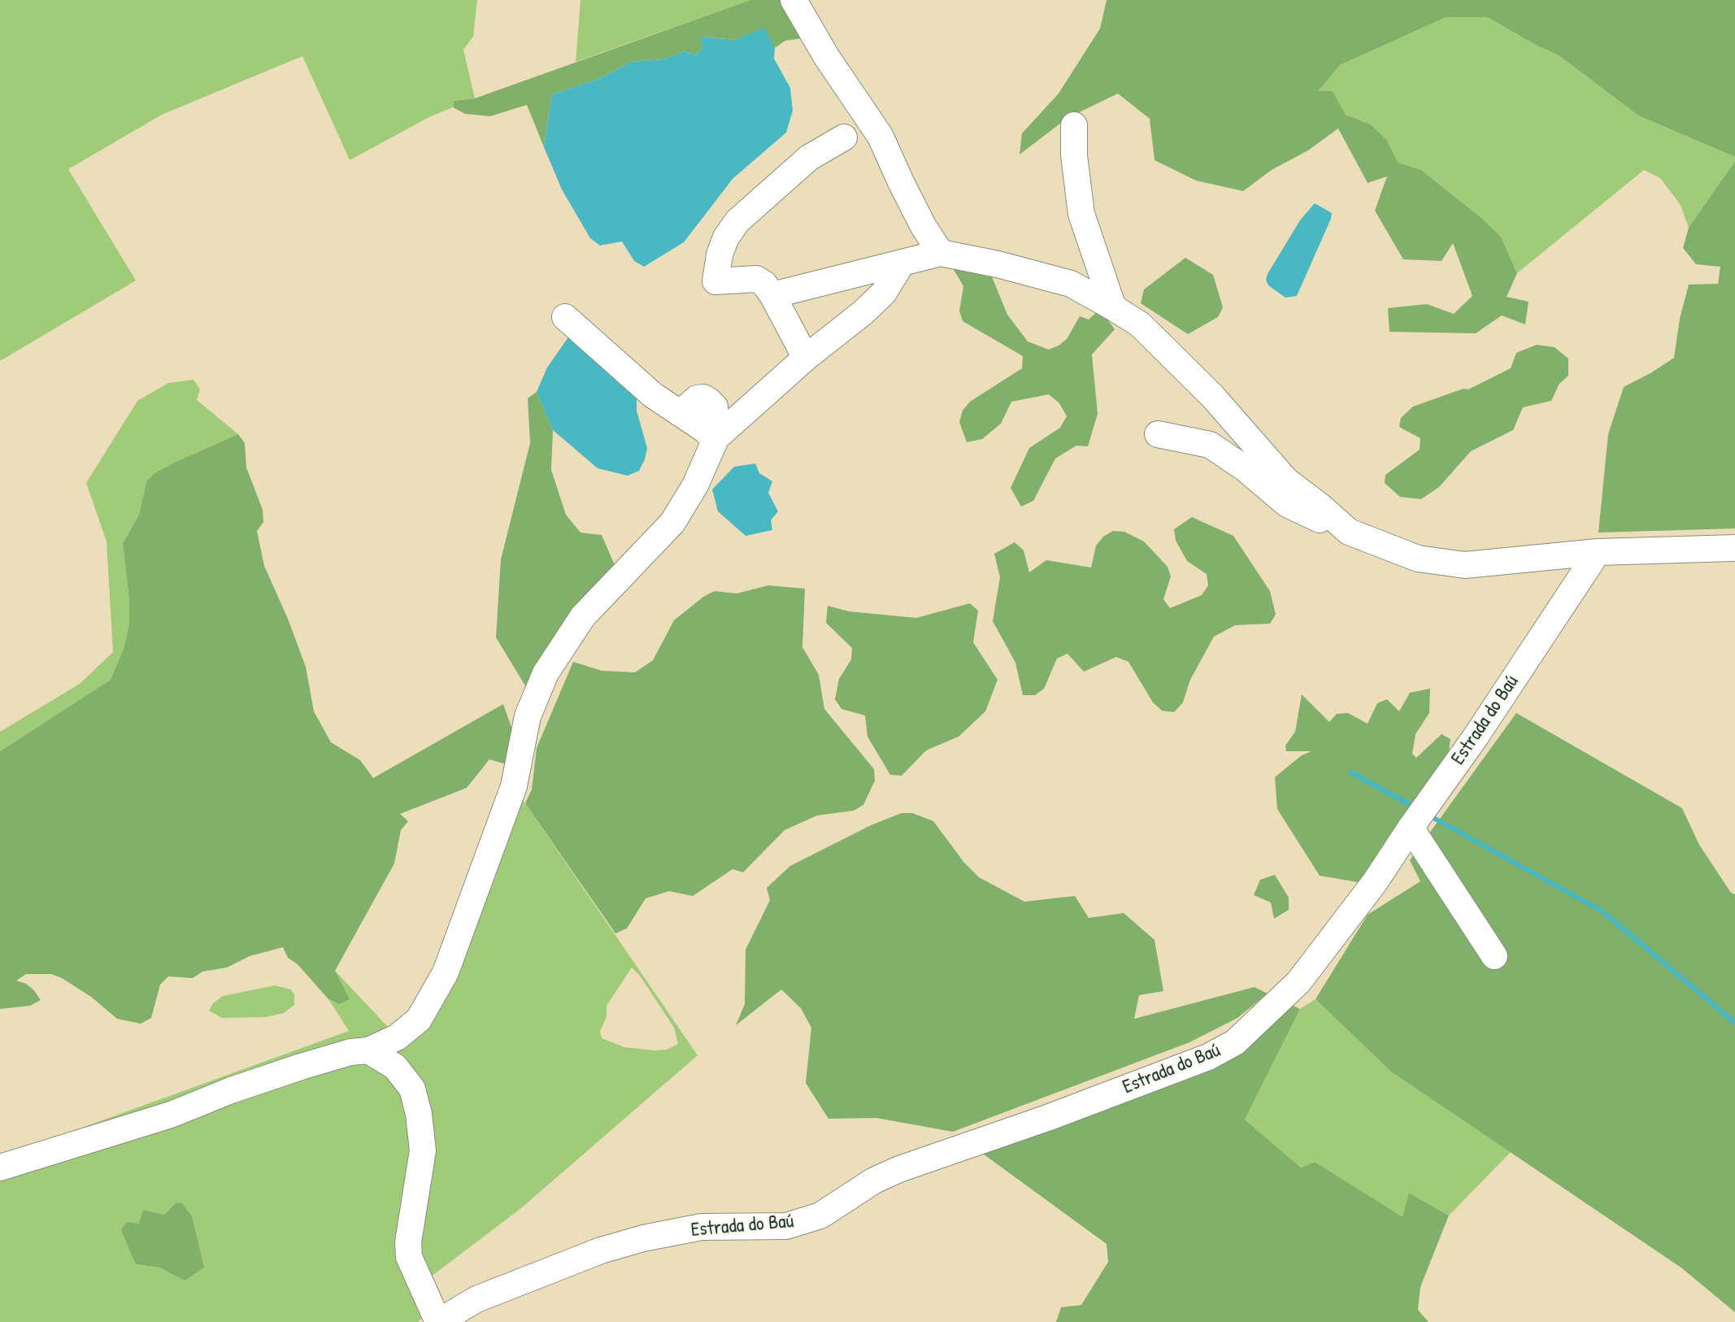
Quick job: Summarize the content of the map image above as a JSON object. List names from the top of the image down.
{
  "streets": {
    "street": ["Estrada do Baú"]
  }
}
